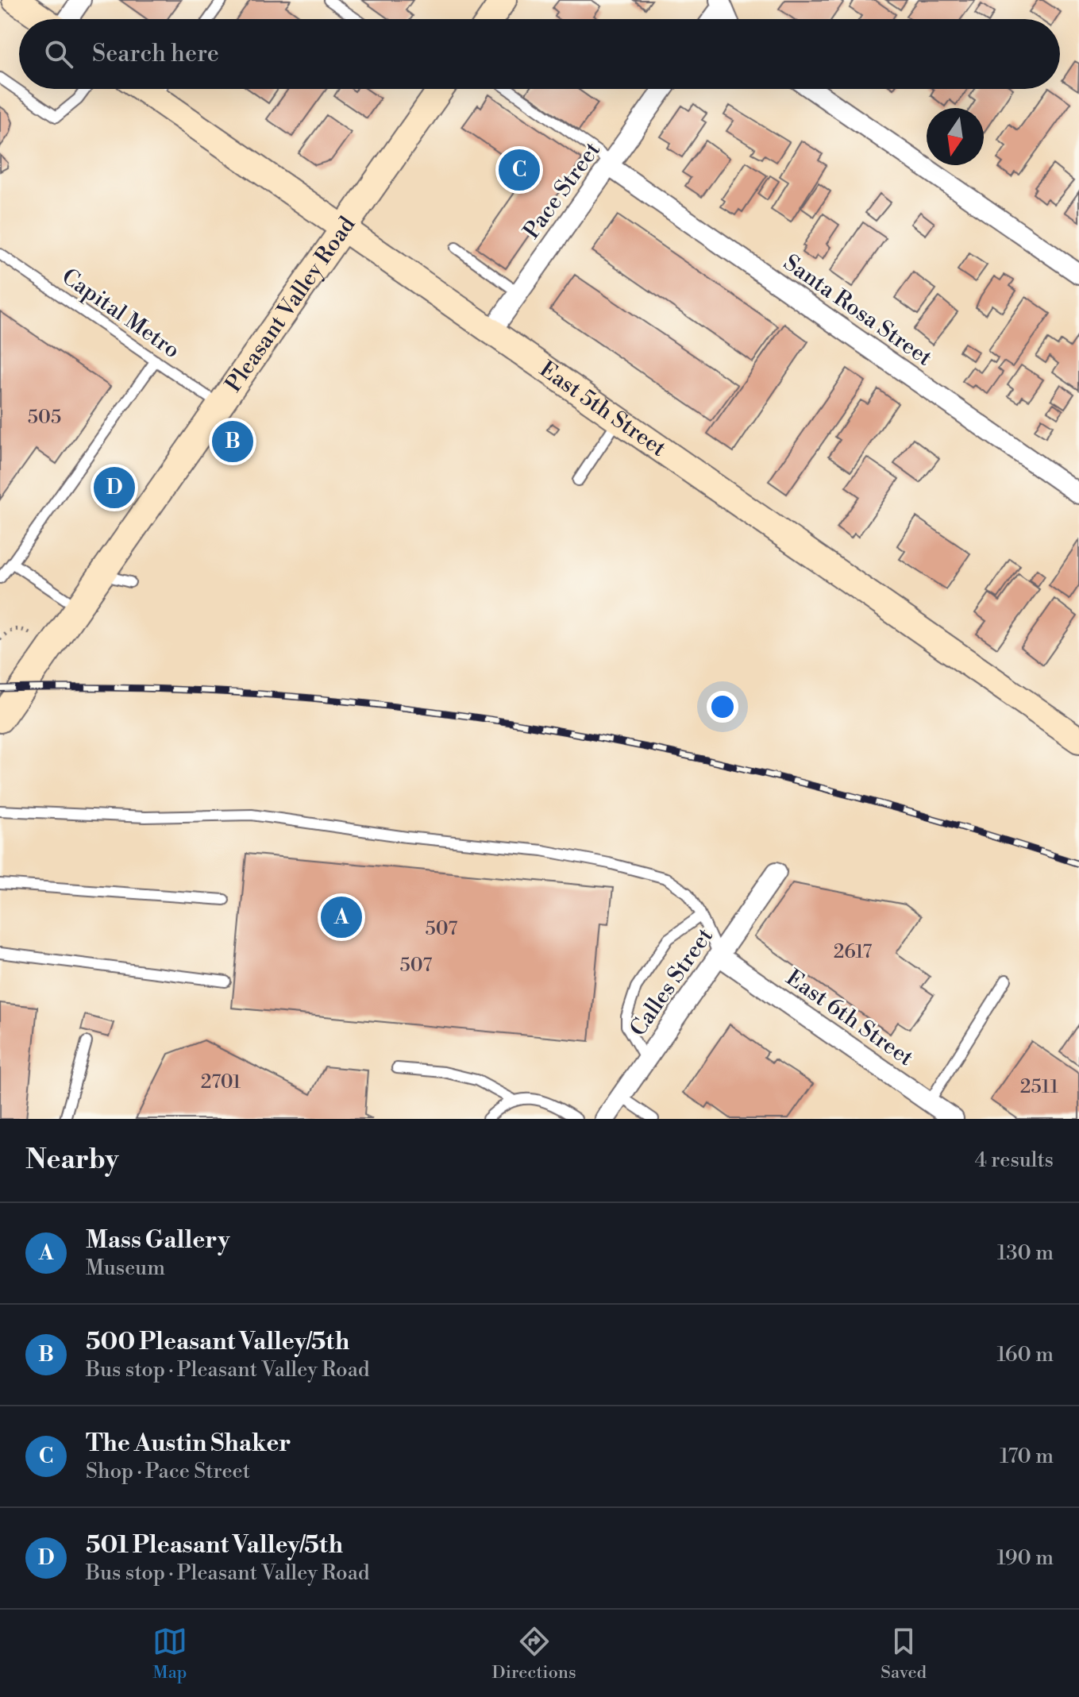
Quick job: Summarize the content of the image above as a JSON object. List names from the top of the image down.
{
  "streets": {
    "street": [
      "Pace Street",
      "Pleasant Valley Road",
      "Santa Rosa Street",
      "East 5th Street",
      "Calles Street",
      "East 6th Street"
    ],
    "lane": ["Capital Metro"]
  },
  "crossings": [
    ["Pace Street", "Santa Rosa Street"],
    ["Pace Street", "East 5th Street"],
    ["Pleasant Valley Road", "Capital Metro"],
    ["Pleasant Valley Road", "East 5th Street"],
    ["Calles Street", "East 6th Street"]
  ],
  "house_numbers": [
    "505",
    "507",
    "2617",
    "507",
    "2701",
    "2511"
  ],
  "north": "bottom",
  "page": {
    "search": "Search here",
    "pins": [
      "C",
      "B",
      "D",
      "A"
    ],
    "heading": ["Nearby", "4 results"],
    "list": [
      {
        "mark": "A",
        "name": "Mass Gallery",
        "note": "Museum",
        "value": "130 m"
      },
      {
        "mark": "B",
        "name": "500 Pleasant Valley/5th",
        "note": "Bus stop · Pleasant Valley Road",
        "value": "160 m"
      },
      {
        "mark": "C",
        "name": "The Austin Shaker",
        "note": "Shop · Pace Street",
        "value": "170 m"
      },
      {
        "mark": "D",
        "name": "501 Pleasant Valley/5th",
        "note": "Bus stop · Pleasant Valley Road",
        "value": "190 m"
      }
    ],
    "nav": ["Map", "Directions", "Saved"]
  }
}
